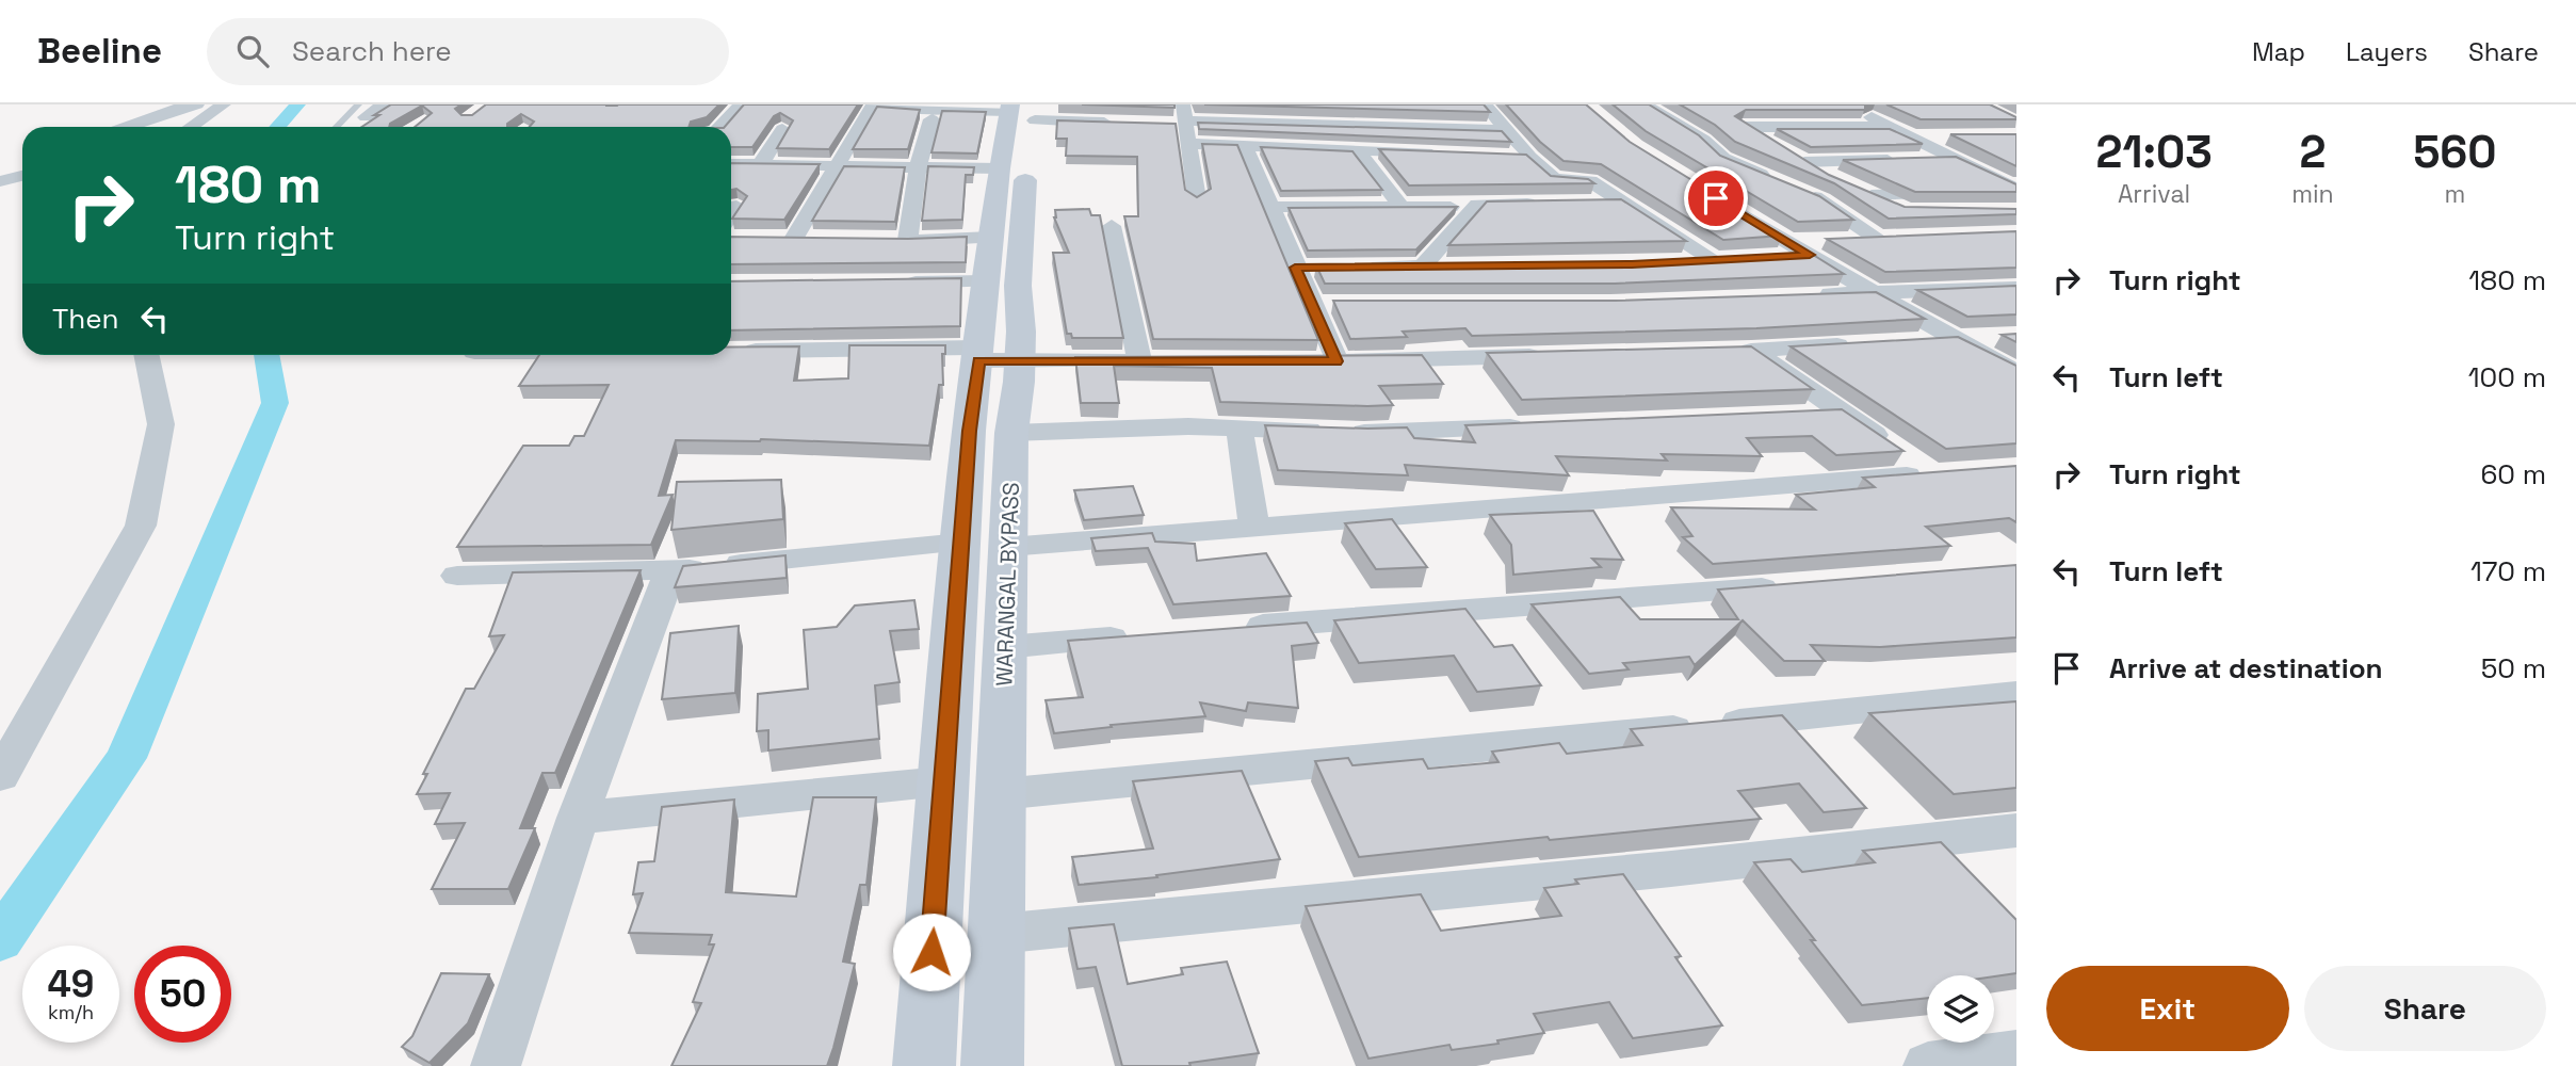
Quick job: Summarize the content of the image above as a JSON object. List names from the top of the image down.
{
  "streets": {
    "main road": ["WARANGAL BYPASS"]
  },
  "page": {
    "header": "Beeline",
    "search": "Search here",
    "nav": ["Map", "Layers", "Share"],
    "eta": [
      "21:03",
      "Arrival",
      "2",
      "min",
      "560",
      "m"
    ],
    "turn": ["180 m", "Turn right"],
    "list": [
      {
        "name": "Turn right",
        "value": "180 m"
      },
      {
        "name": "Turn left",
        "value": "100 m"
      },
      {
        "name": "Turn right",
        "value": "60 m"
      },
      {
        "name": "Turn left",
        "value": "170 m"
      },
      {
        "name": "Arrive at destination",
        "value": "50 m"
      }
    ],
    "then": "Then",
    "speed": "49 km/h",
    "limit": "50",
    "buttons": ["Exit", "Share"]
  }
}
